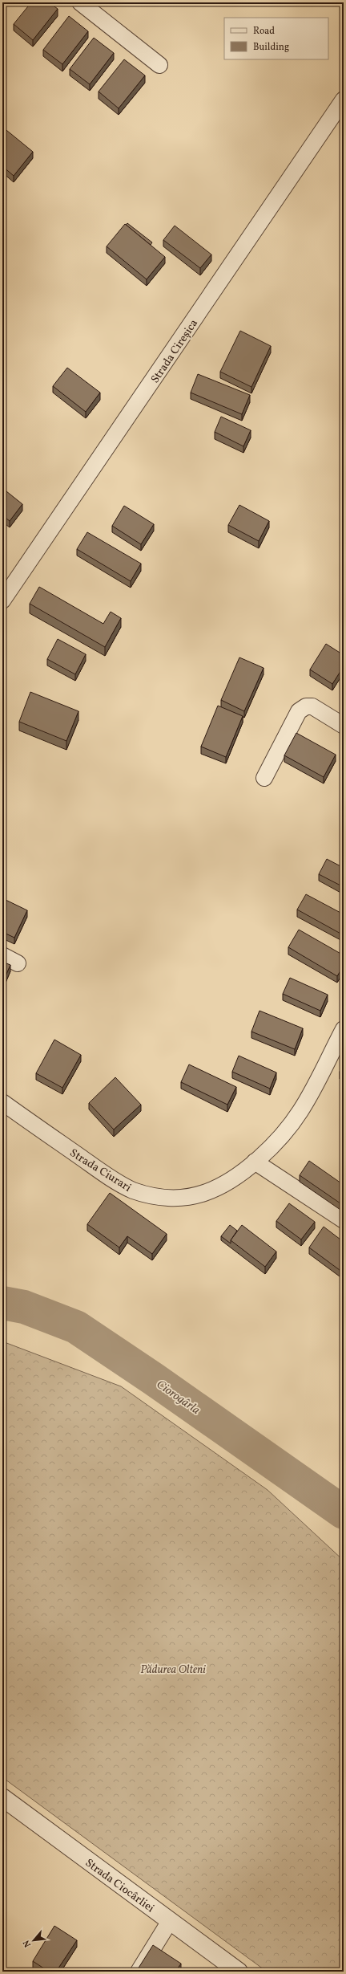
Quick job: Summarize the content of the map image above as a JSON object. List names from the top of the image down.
{
  "streets": {
    "street": ["Strada Cireșica", "Strada Ciurari", "Strada Ciocârliei"]
  },
  "water": ["Ciorogârla"],
  "parks": ["Pădurea Olteni"],
  "legend": ["Road", "Building"],
  "north": "bottom left"
}
